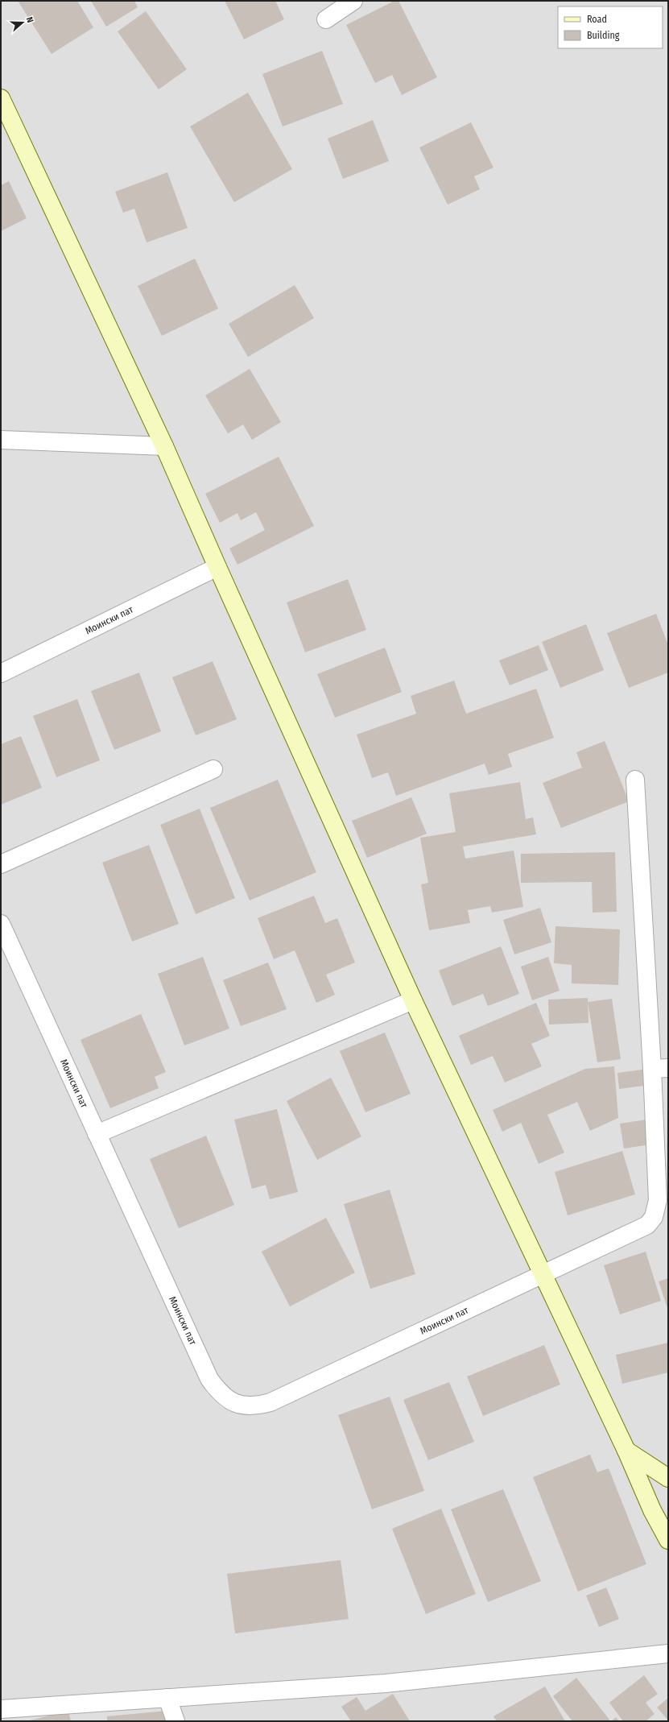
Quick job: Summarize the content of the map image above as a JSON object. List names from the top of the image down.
{
  "streets": {
    "street": ["Моински пат"]
  },
  "legend": ["Road", "Building"],
  "north": "right"
}
